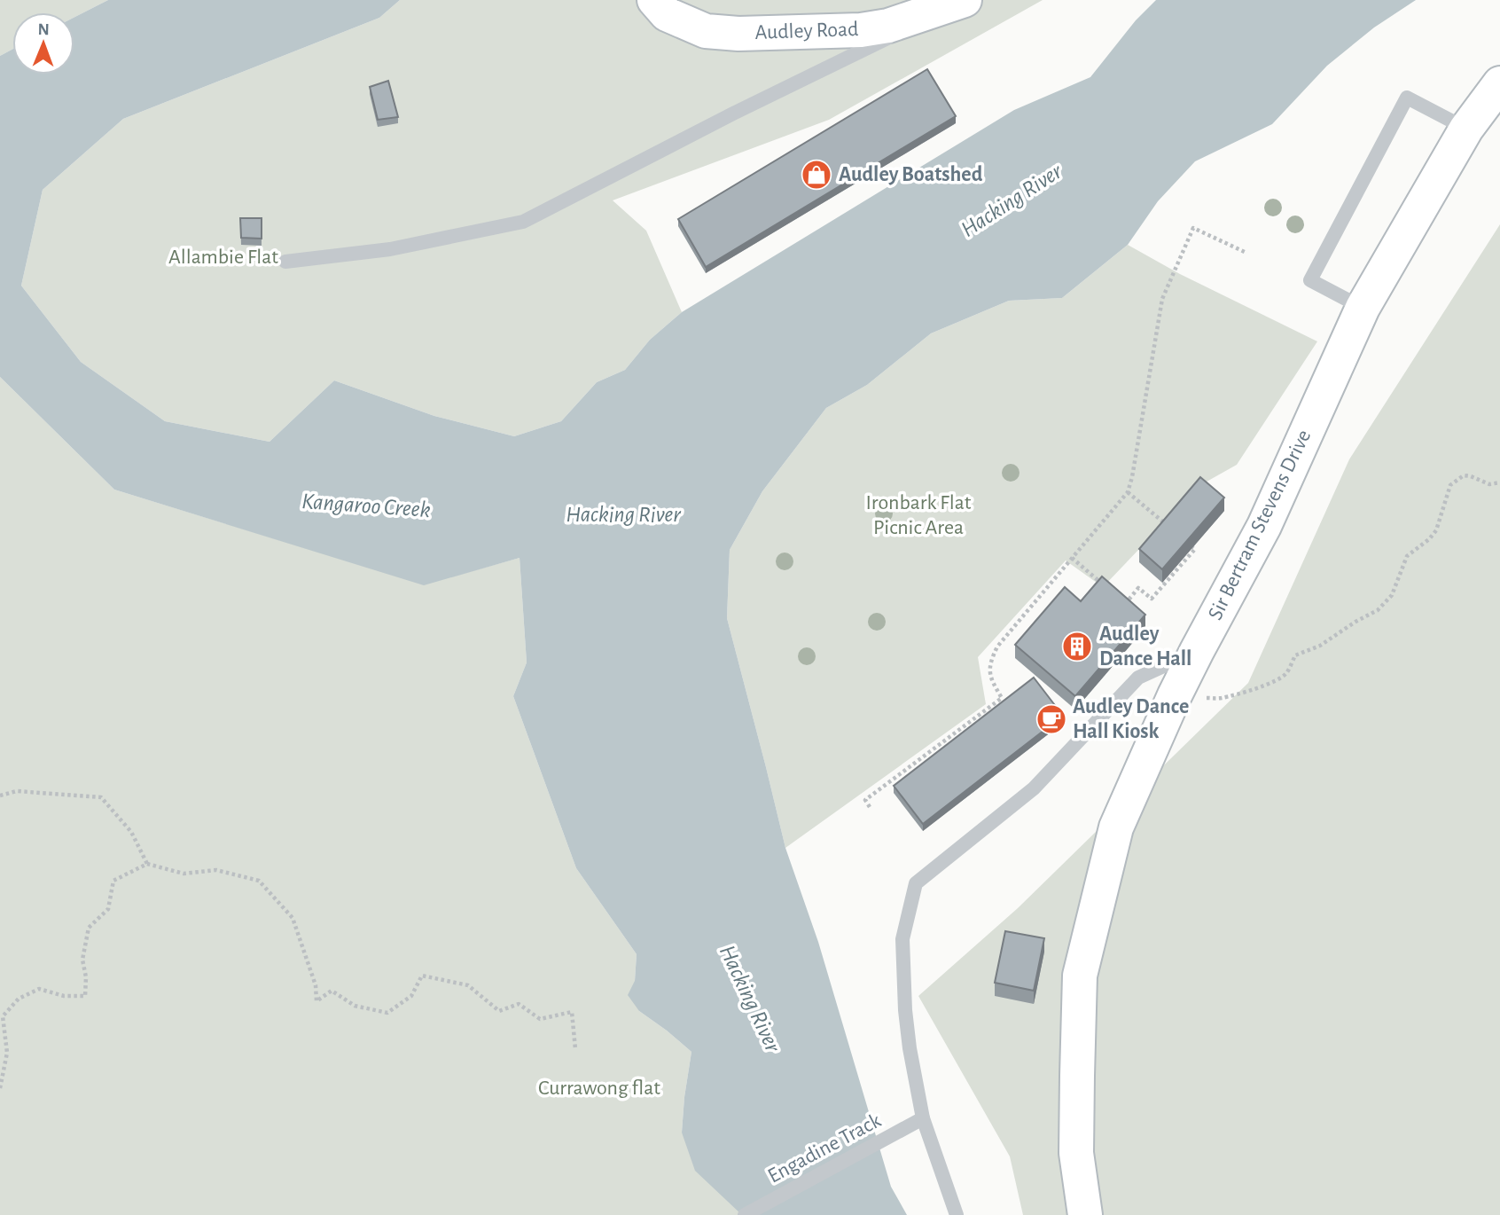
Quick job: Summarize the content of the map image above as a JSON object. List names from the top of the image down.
{
  "streets": {
    "main road": ["Audley Road", "Sir Bertram Stevens Drive"],
    "lane": ["Engadine Track"]
  },
  "water": ["Hacking River", "Kangaroo Creek"],
  "parks": ["Allambie Flat", "Ironbark Flat Picnic Area", "Currawong flat"],
  "places": {
    "shop": ["Audley Boatshed"],
    "building": ["Audley Dance Hall"],
    "cafe": ["Audley Dance Hall Kiosk"]
  },
  "north": "top"
}
